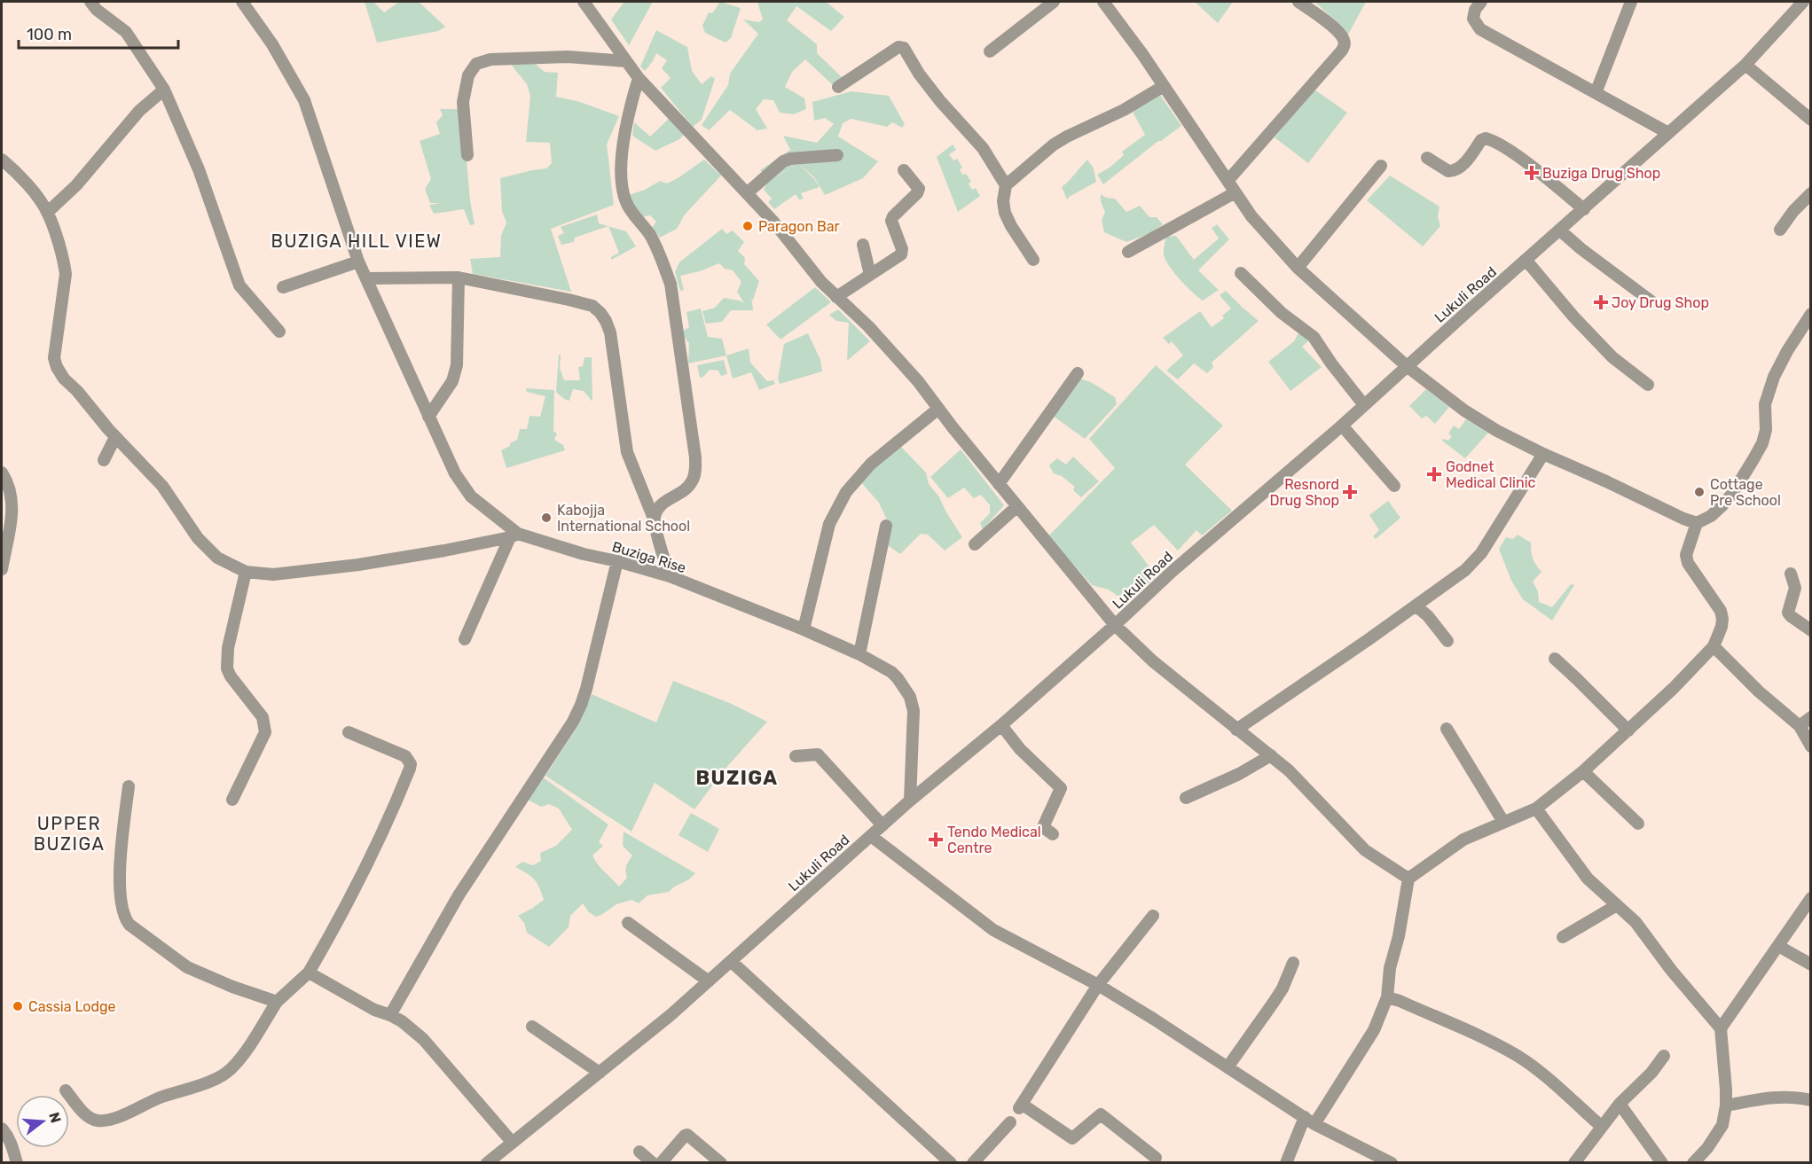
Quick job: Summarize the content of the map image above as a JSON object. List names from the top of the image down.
{
  "streets": {
    "street": ["Lukuli Road", "Buziga Rise"]
  },
  "crossings": [
    ["Lukuli Road", "Buziga Rise"]
  ],
  "districts": ["BUZIGA HILL VIEW", "BUZIGA", "UPPER BUZIGA"],
  "places": {
    "health": [
      "Buziga Drug Shop",
      "Joy Drug Shop",
      "Godnet Medical Clinic",
      "Resnord Drug Shop",
      "Tendo Medical Centre"
    ],
    "other": [
      "Paragon Bar",
      "Cottage Pre School",
      "Kabojja International School",
      "Cassia Lodge"
    ]
  },
  "scale_bar": "100 m",
  "north": "right"
}
